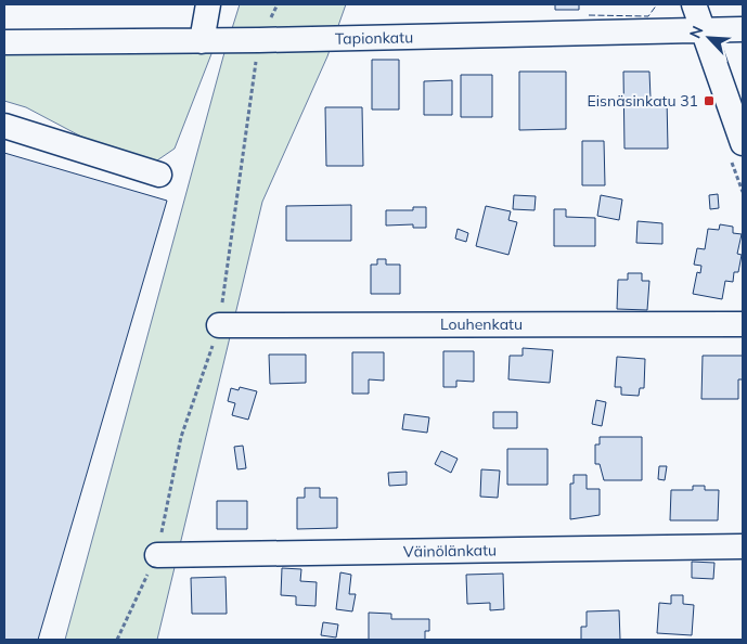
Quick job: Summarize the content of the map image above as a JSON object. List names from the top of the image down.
{
  "streets": {
    "street": ["Tapionkatu", "Louhenkatu", "Väinölänkatu"]
  },
  "places": {
    "transit": ["Eisnäsinkatu 31"]
  },
  "north": "top left"
}
